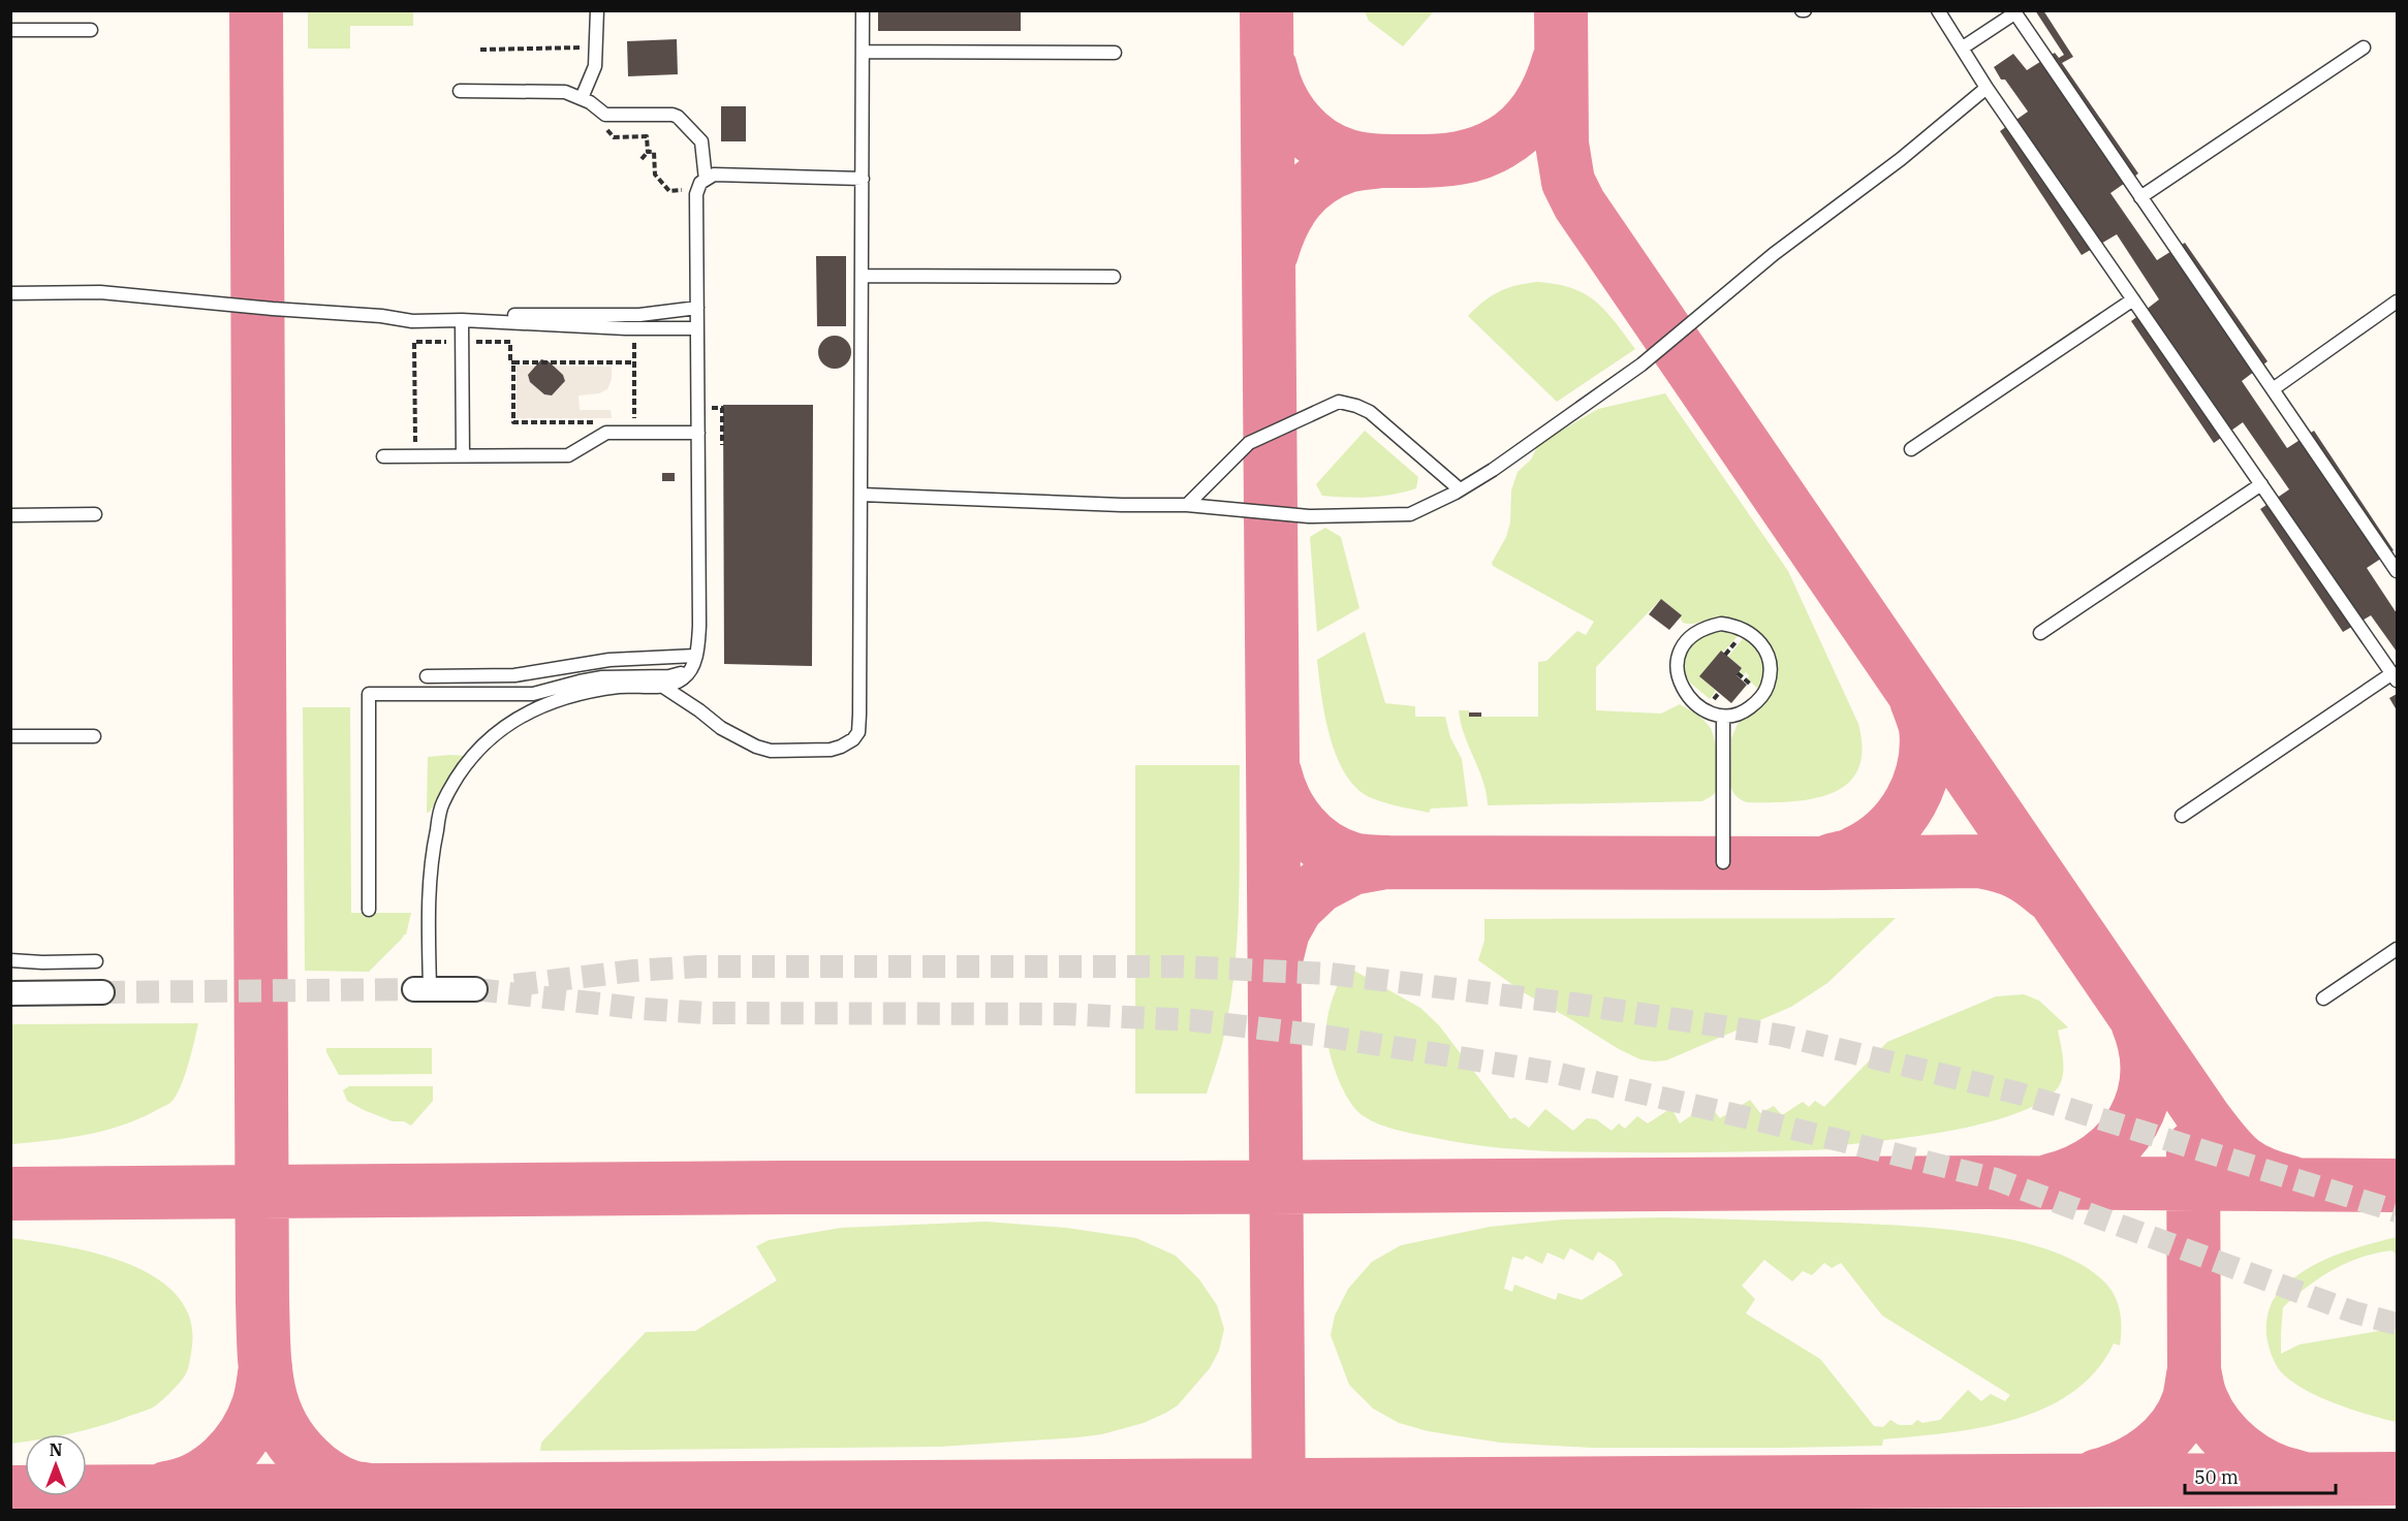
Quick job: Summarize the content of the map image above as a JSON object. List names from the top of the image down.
{
  "scale_bar": "50 m",
  "north": "top"
}
